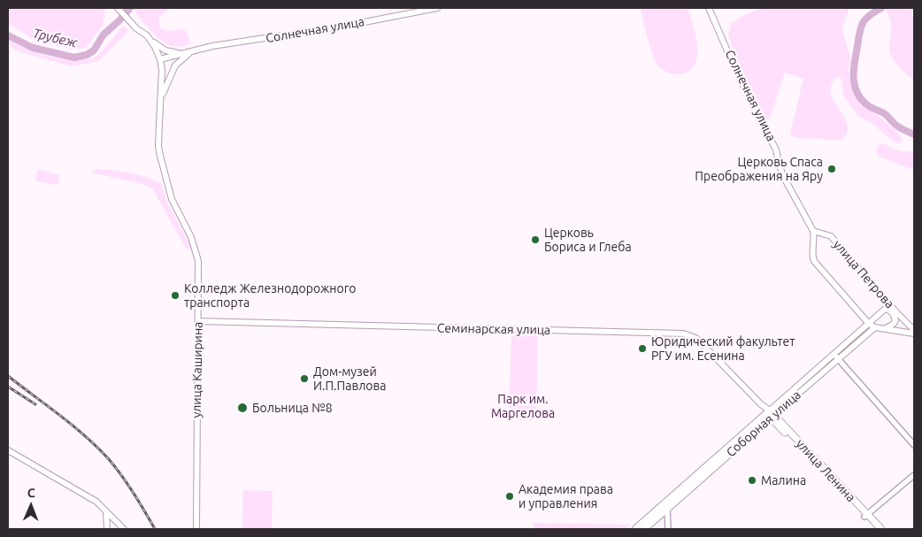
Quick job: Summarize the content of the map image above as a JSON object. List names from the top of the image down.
{
  "streets": {
    "main road": [
      "Солнечная улица",
      "улица Петрова",
      "Семинарская улица",
      "улица Каширина",
      "Соборная улица",
      "улица Ленина"
    ]
  },
  "crossings": [
    ["Солнечная улица", "улица Петрова"],
    ["Солнечная улица", "улица Каширина"],
    ["улица Петрова", "Соборная улица"],
    ["Семинарская улица", "улица Каширина"],
    ["Семинарская улица", "Соборная улица"],
    ["Семинарская улица", "улица Ленина"],
    ["Соборная улица", "улица Ленина"]
  ],
  "water": ["Трубеж"],
  "parks": ["Парк им. Маргелова"],
  "places": [
    "Церковь Спаса Преображения на Яру",
    "Церковь Бориса и Глеба",
    "Колледж Железнодорожного транспорта",
    "Юридический факультет РГУ им. Есенина",
    "Дом-музей И.П.Павлова",
    "Больница №8",
    "Малина",
    "Академия права и управления"
  ],
  "north": "top"
}
